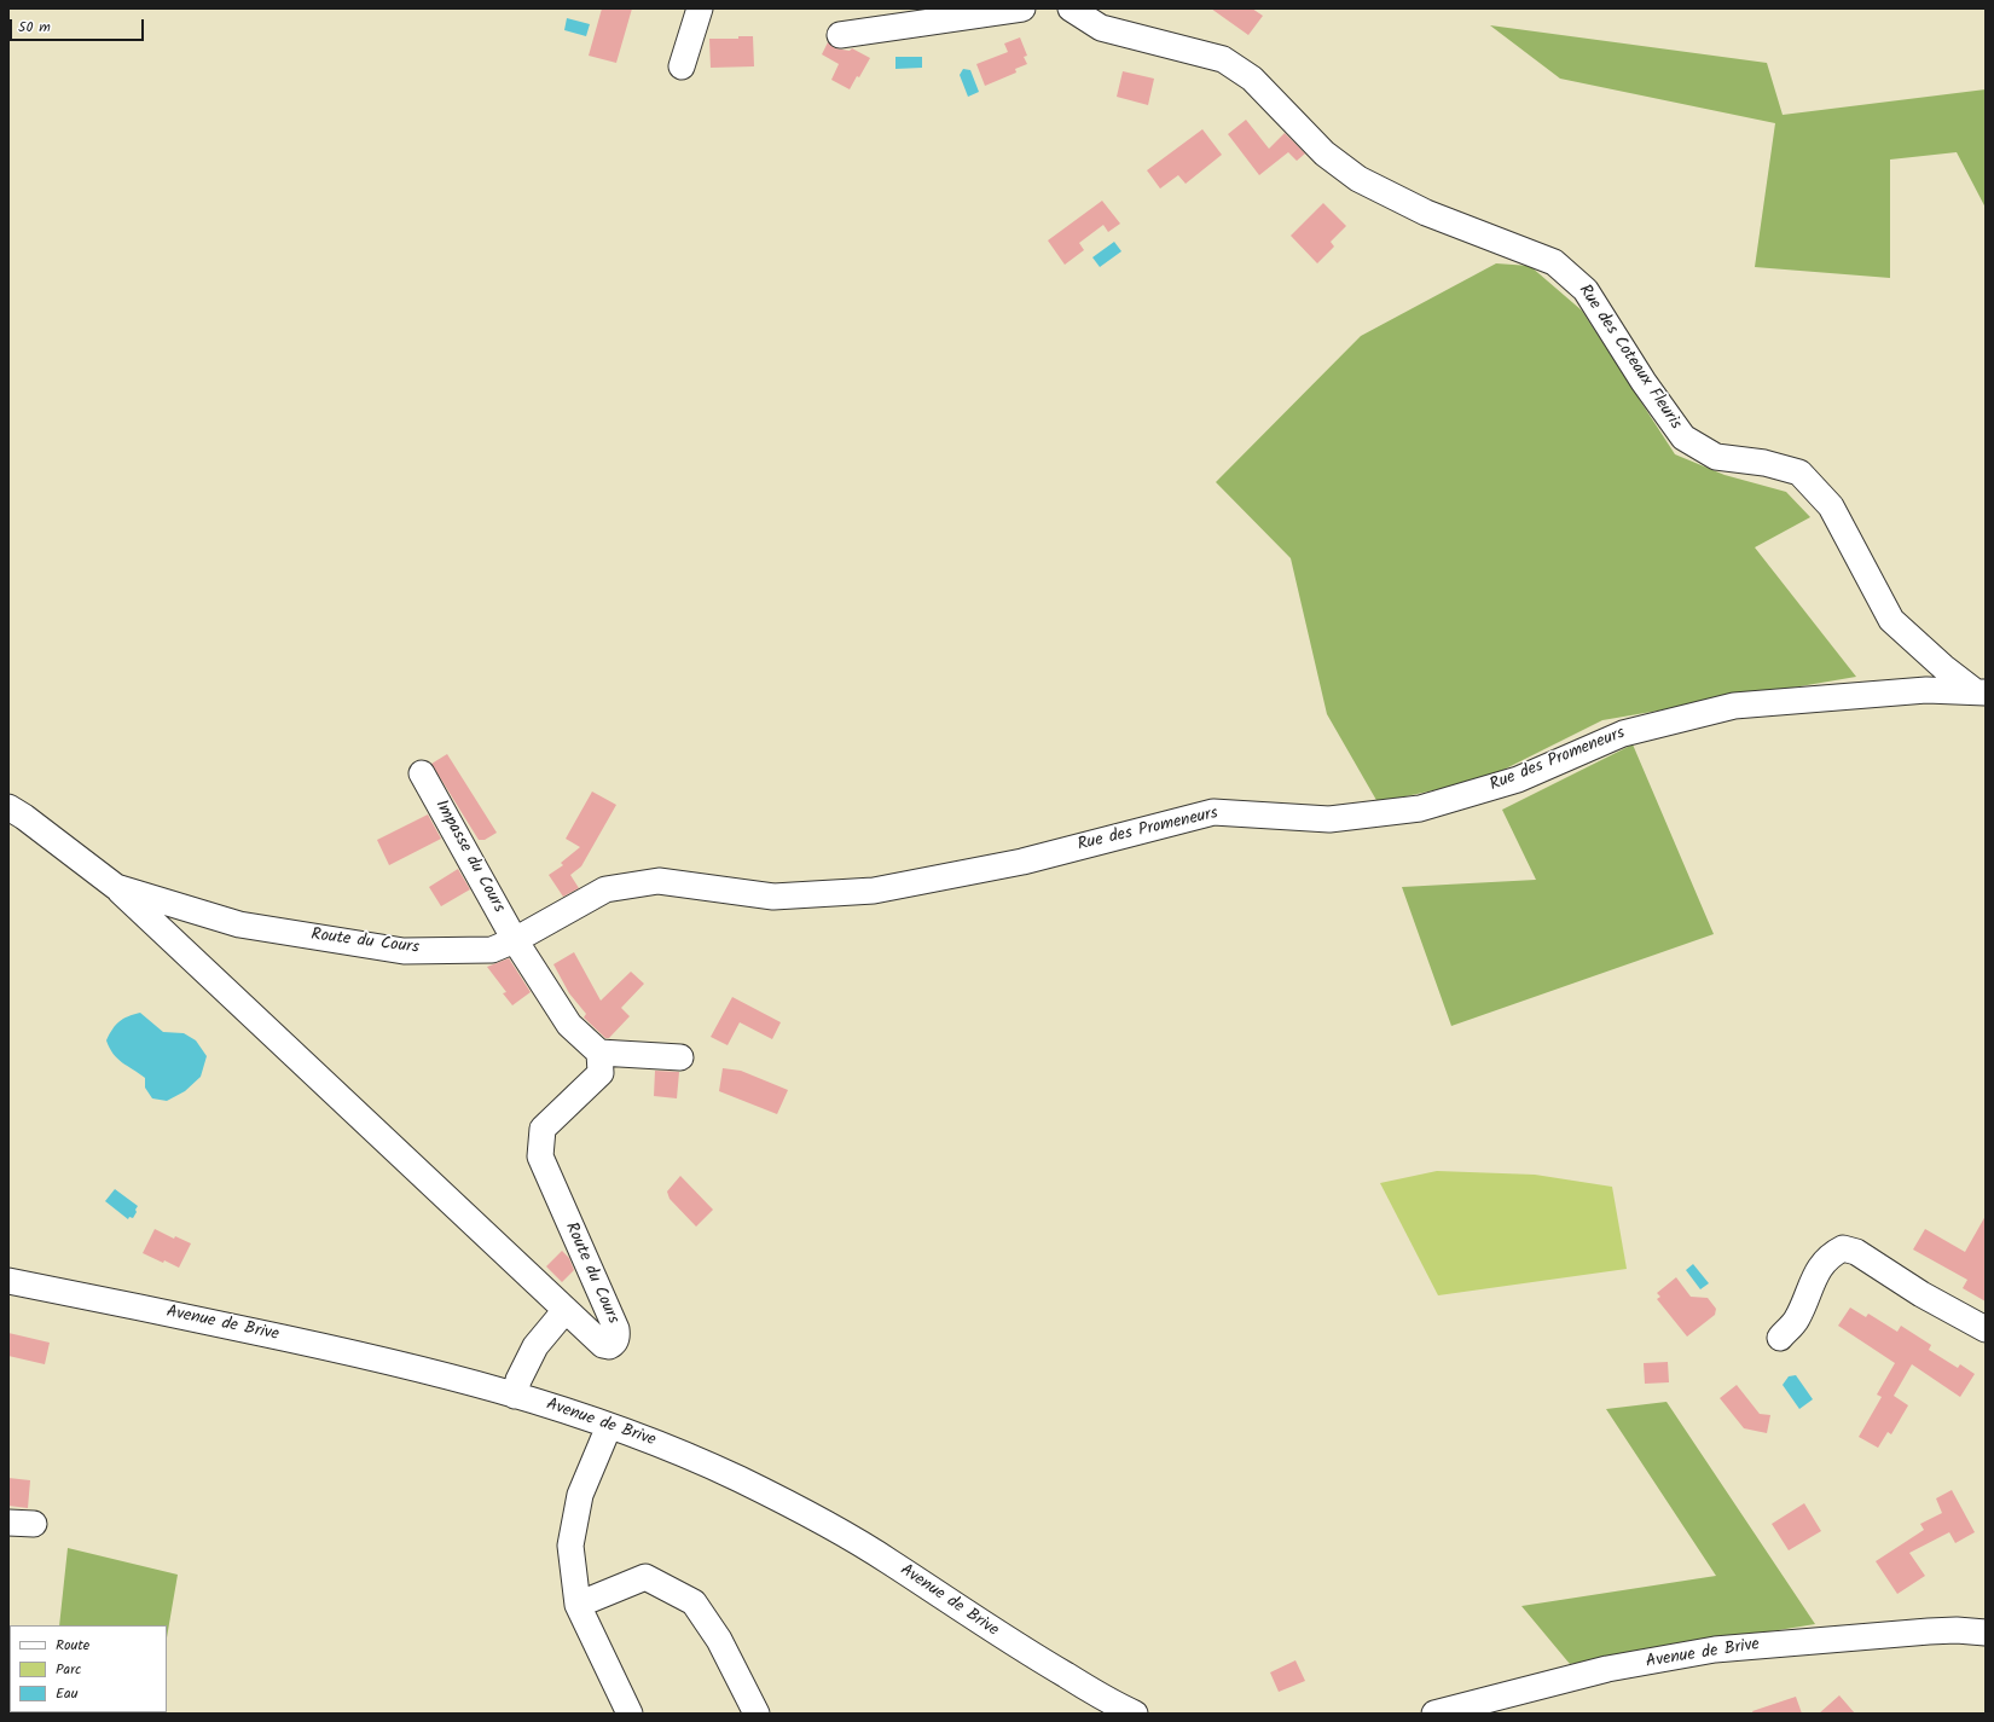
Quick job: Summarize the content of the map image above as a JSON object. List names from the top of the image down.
{
  "streets": {
    "street": [
      "Rue des Coteaux Fleuris",
      "Rue des Promeneurs",
      "Impasse du Cours",
      "Route du Cours",
      "Avenue de Brive"
    ]
  },
  "crossings": [
    ["Rue des Coteaux Fleuris", "Rue des Promeneurs"],
    ["Rue des Promeneurs", "Impasse du Cours"],
    ["Rue des Promeneurs", "Route du Cours"],
    ["Impasse du Cours", "Route du Cours"]
  ],
  "legend": ["Route", "Parc", "Eau"],
  "scale_bar": "50 m"
}
